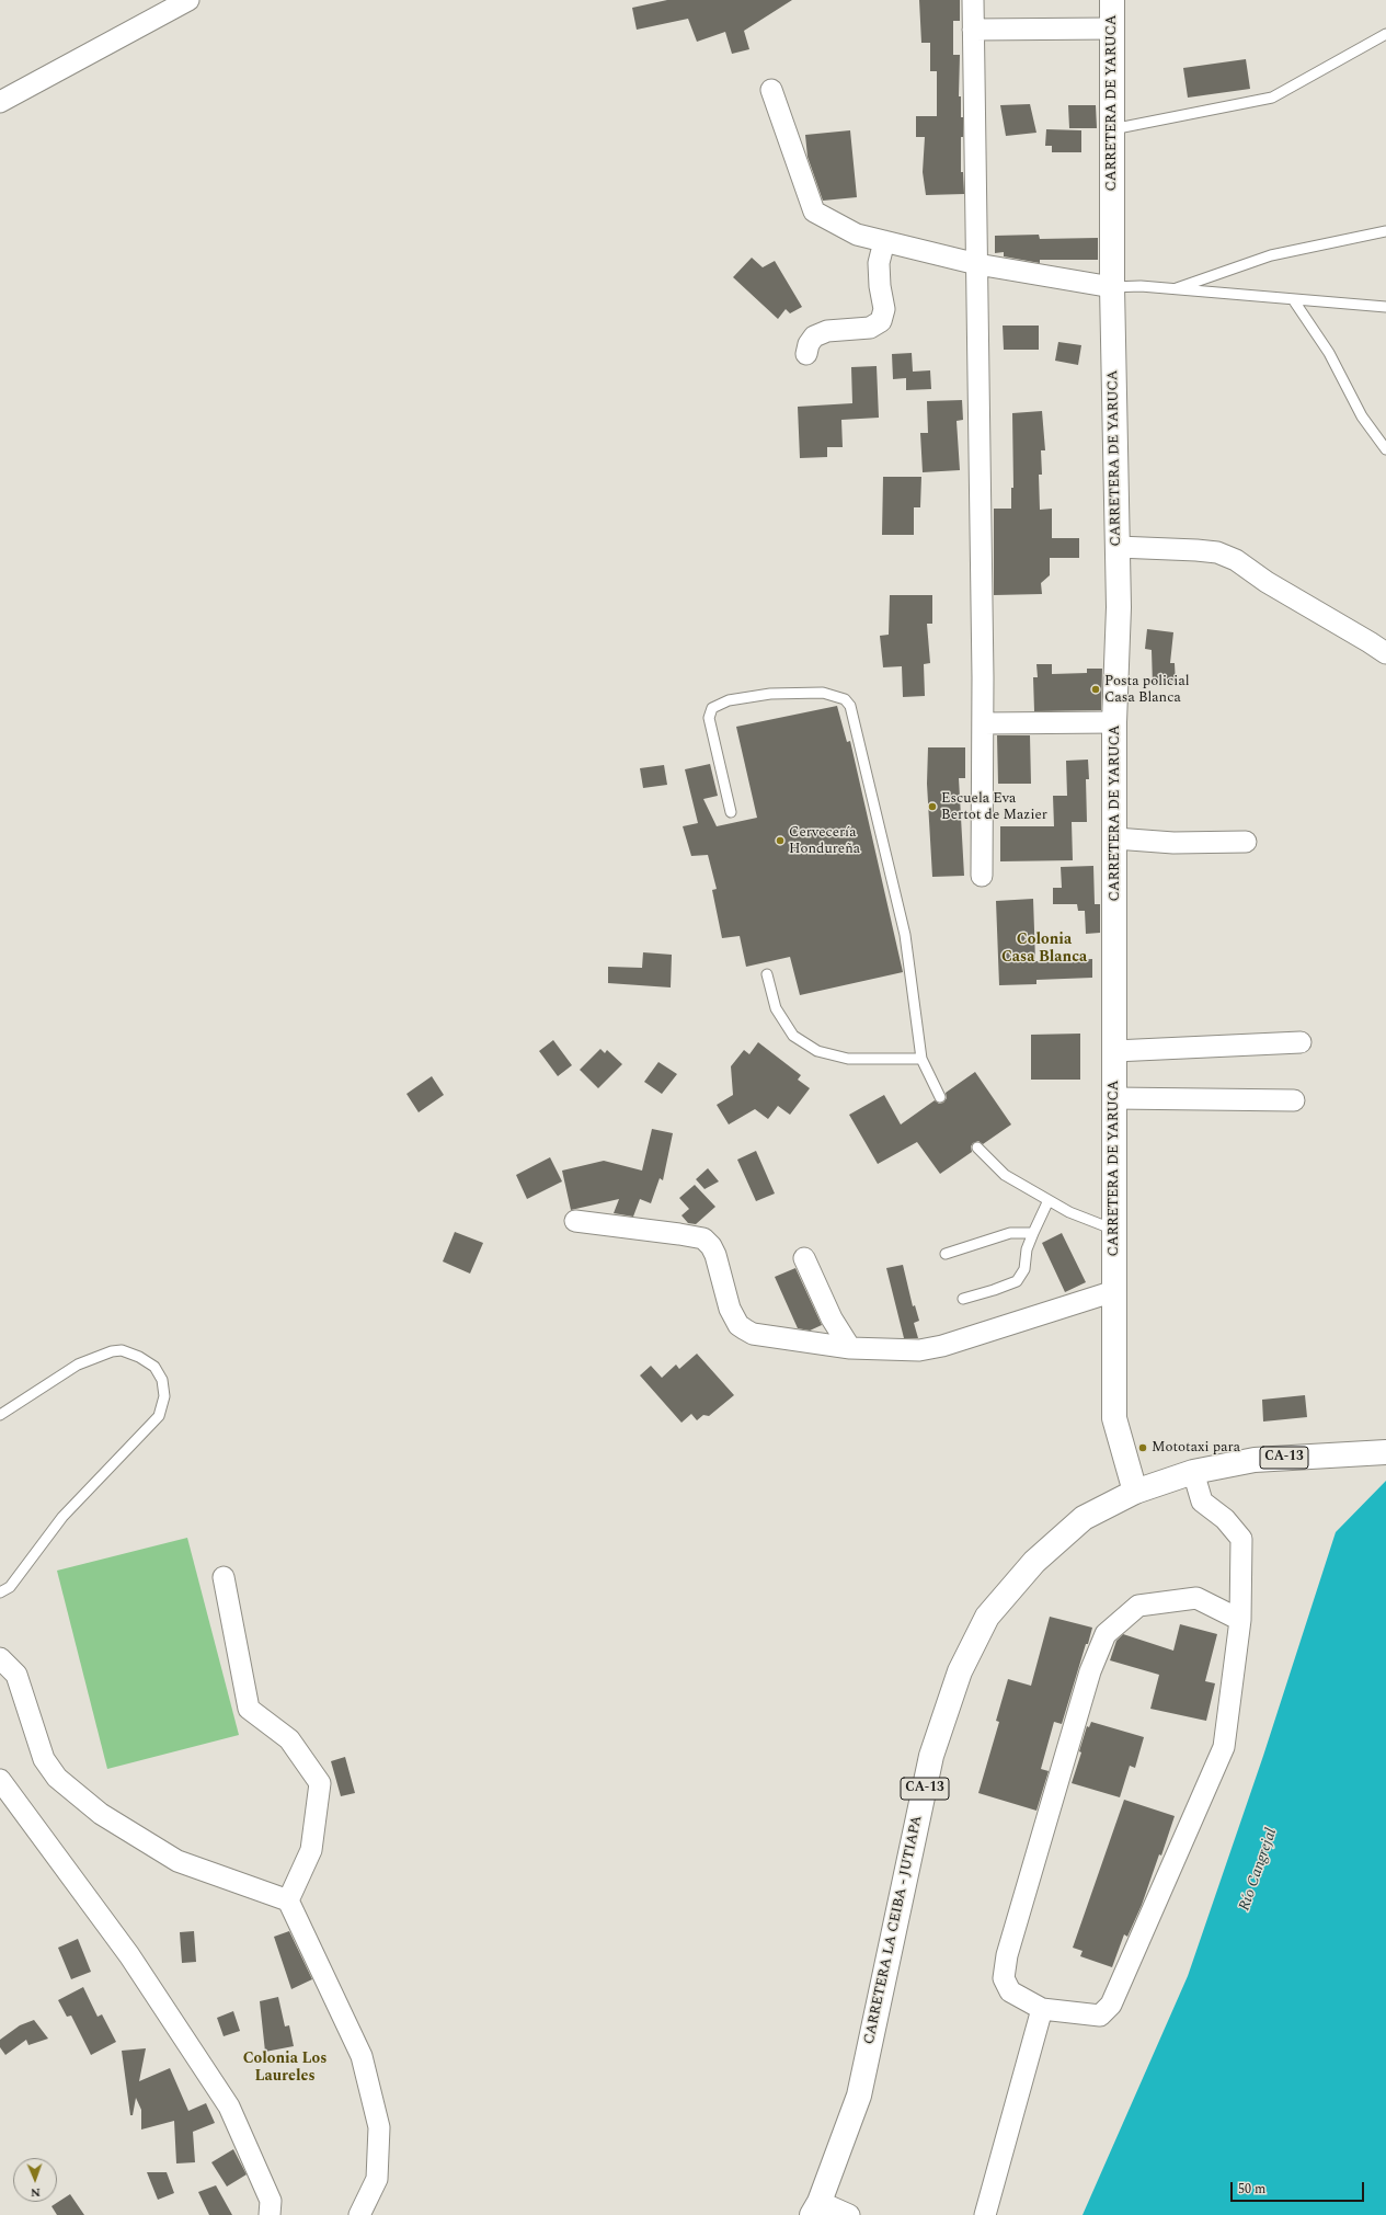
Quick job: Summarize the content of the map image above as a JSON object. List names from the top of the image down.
{
  "streets": {
    "street": ["CARRETERA DE YARUCA", "CA-13", "CARRETERA LA CEIBA - JUTIAPA"]
  },
  "crossings": [
    ["CARRETERA DE YARUCA", "CARRETERA LA CEIBA - JUTIAPA"]
  ],
  "districts": ["Colonia Casa Blanca", "Colonia Los Laureles"],
  "water": ["Río Cangrejal"],
  "places": [
    "Posta policial Casa Blanca",
    "Escuela Eva Bertot de Mazier",
    "Cervecería Hondureña",
    "Mototaxi para"
  ],
  "scale_bar": "50 m",
  "north": "bottom"
}
